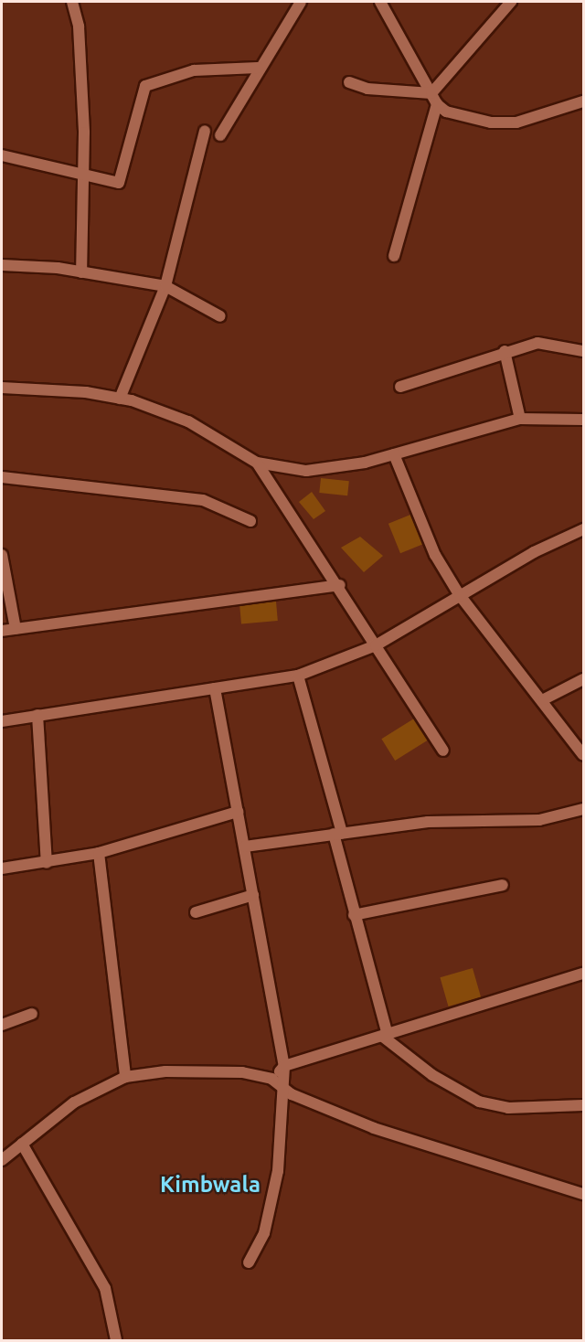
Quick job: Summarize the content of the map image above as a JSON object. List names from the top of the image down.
{
  "districts": ["Kimbwala"]
}
